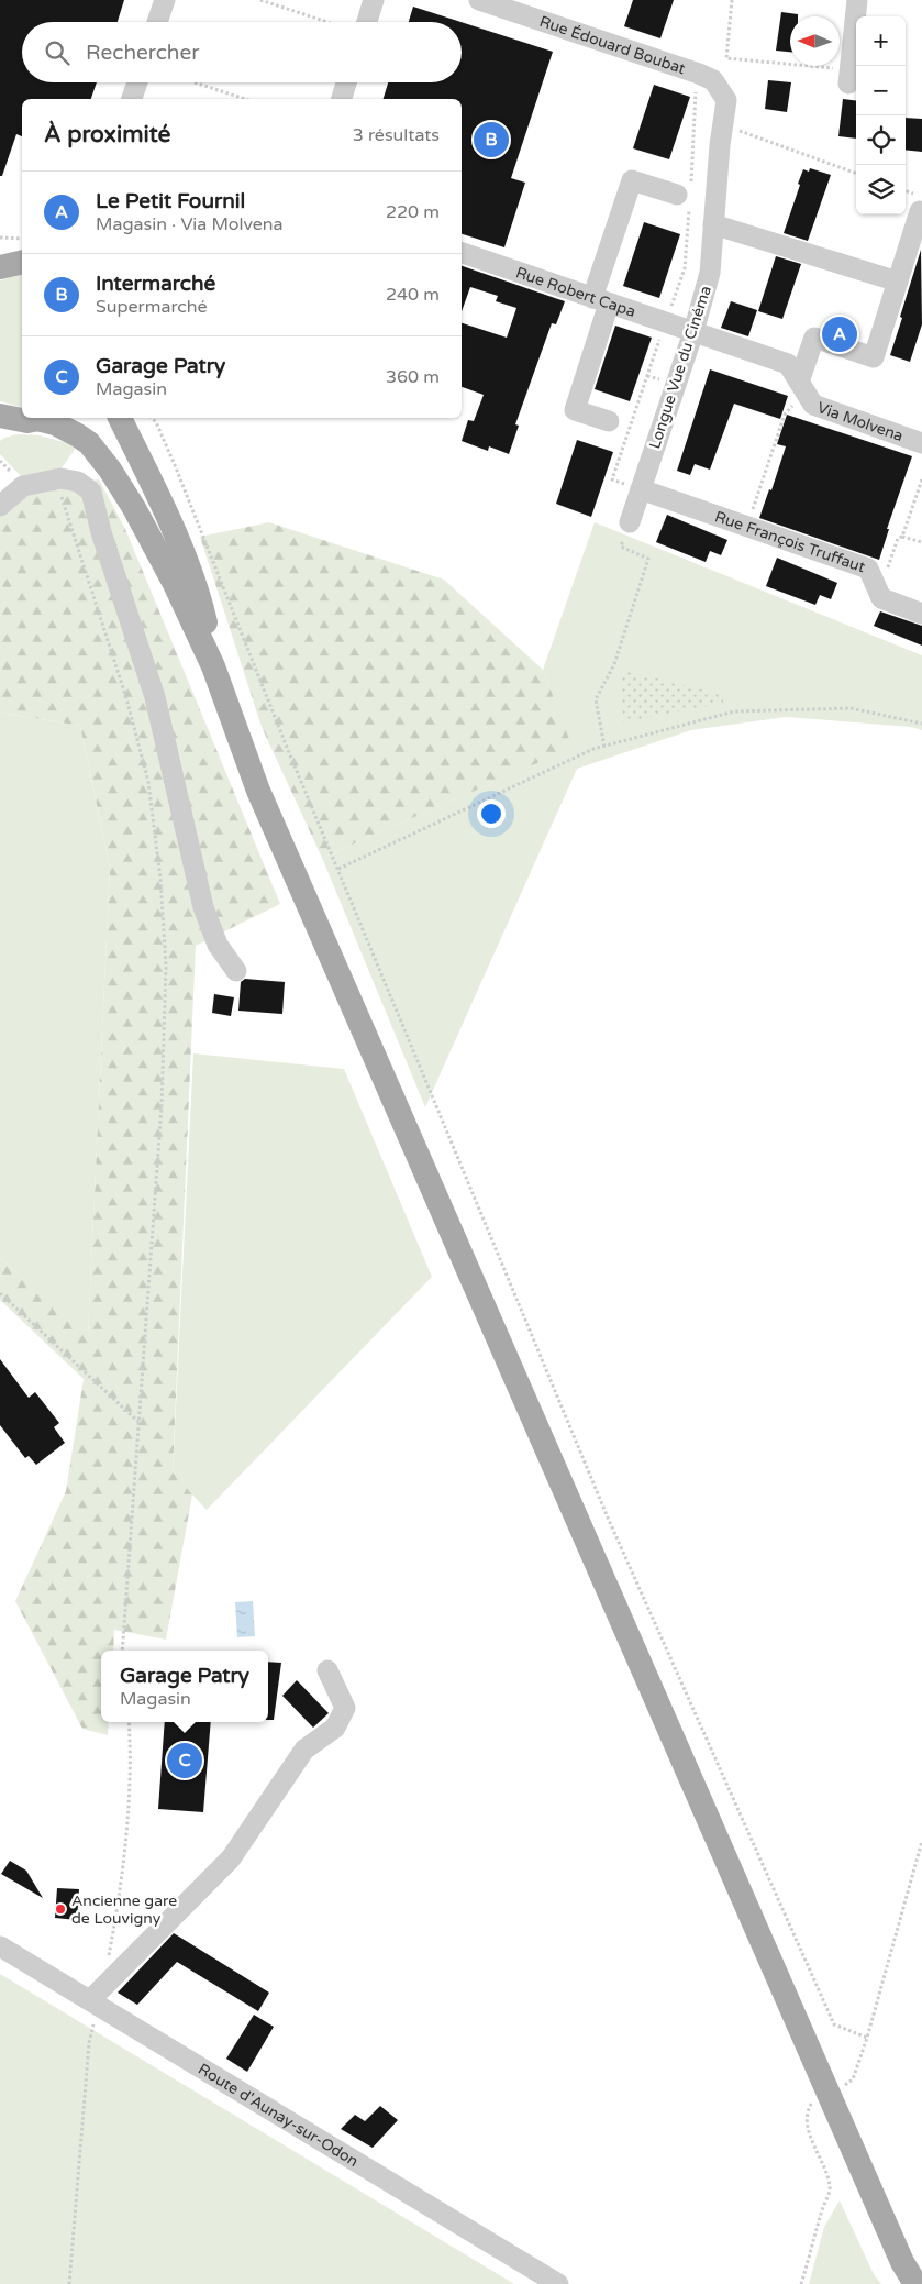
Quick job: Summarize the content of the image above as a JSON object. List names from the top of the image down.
{
  "streets": {
    "street": [
      "Rue Édouard Boubat",
      "Rue Robert Capa",
      "Longue Vue du Cinéma",
      "Via Molvena",
      "Rue François Truffaut",
      "Route d'Aunay-sur-Odon"
    ]
  },
  "crossings": [
    ["Rue Édouard Boubat", "Longue Vue du Cinéma"],
    ["Rue Robert Capa", "Longue Vue du Cinéma"],
    ["Rue Robert Capa", "Via Molvena"],
    ["Longue Vue du Cinéma", "Via Molvena"],
    ["Longue Vue du Cinéma", "Rue François Truffaut"]
  ],
  "places": ["Ancienne gare de Louvigny"],
  "north": "left",
  "page": {
    "map_buttons": ["+", "−"],
    "search": "Rechercher",
    "heading": ["À proximité", "3 résultats"],
    "pins": ["B", "A", "C"],
    "list": [
      {
        "mark": "A",
        "name": "Le Petit Fournil",
        "note": "Magasin · Via Molvena",
        "value": "220 m"
      },
      {
        "mark": "B",
        "name": "Intermarché",
        "note": "Supermarché",
        "value": "240 m"
      },
      {
        "mark": "C",
        "name": "Garage Patry",
        "note": "Magasin",
        "value": "360 m"
      }
    ],
    "popup": ["Garage Patry", "Magasin"]
  }
}
